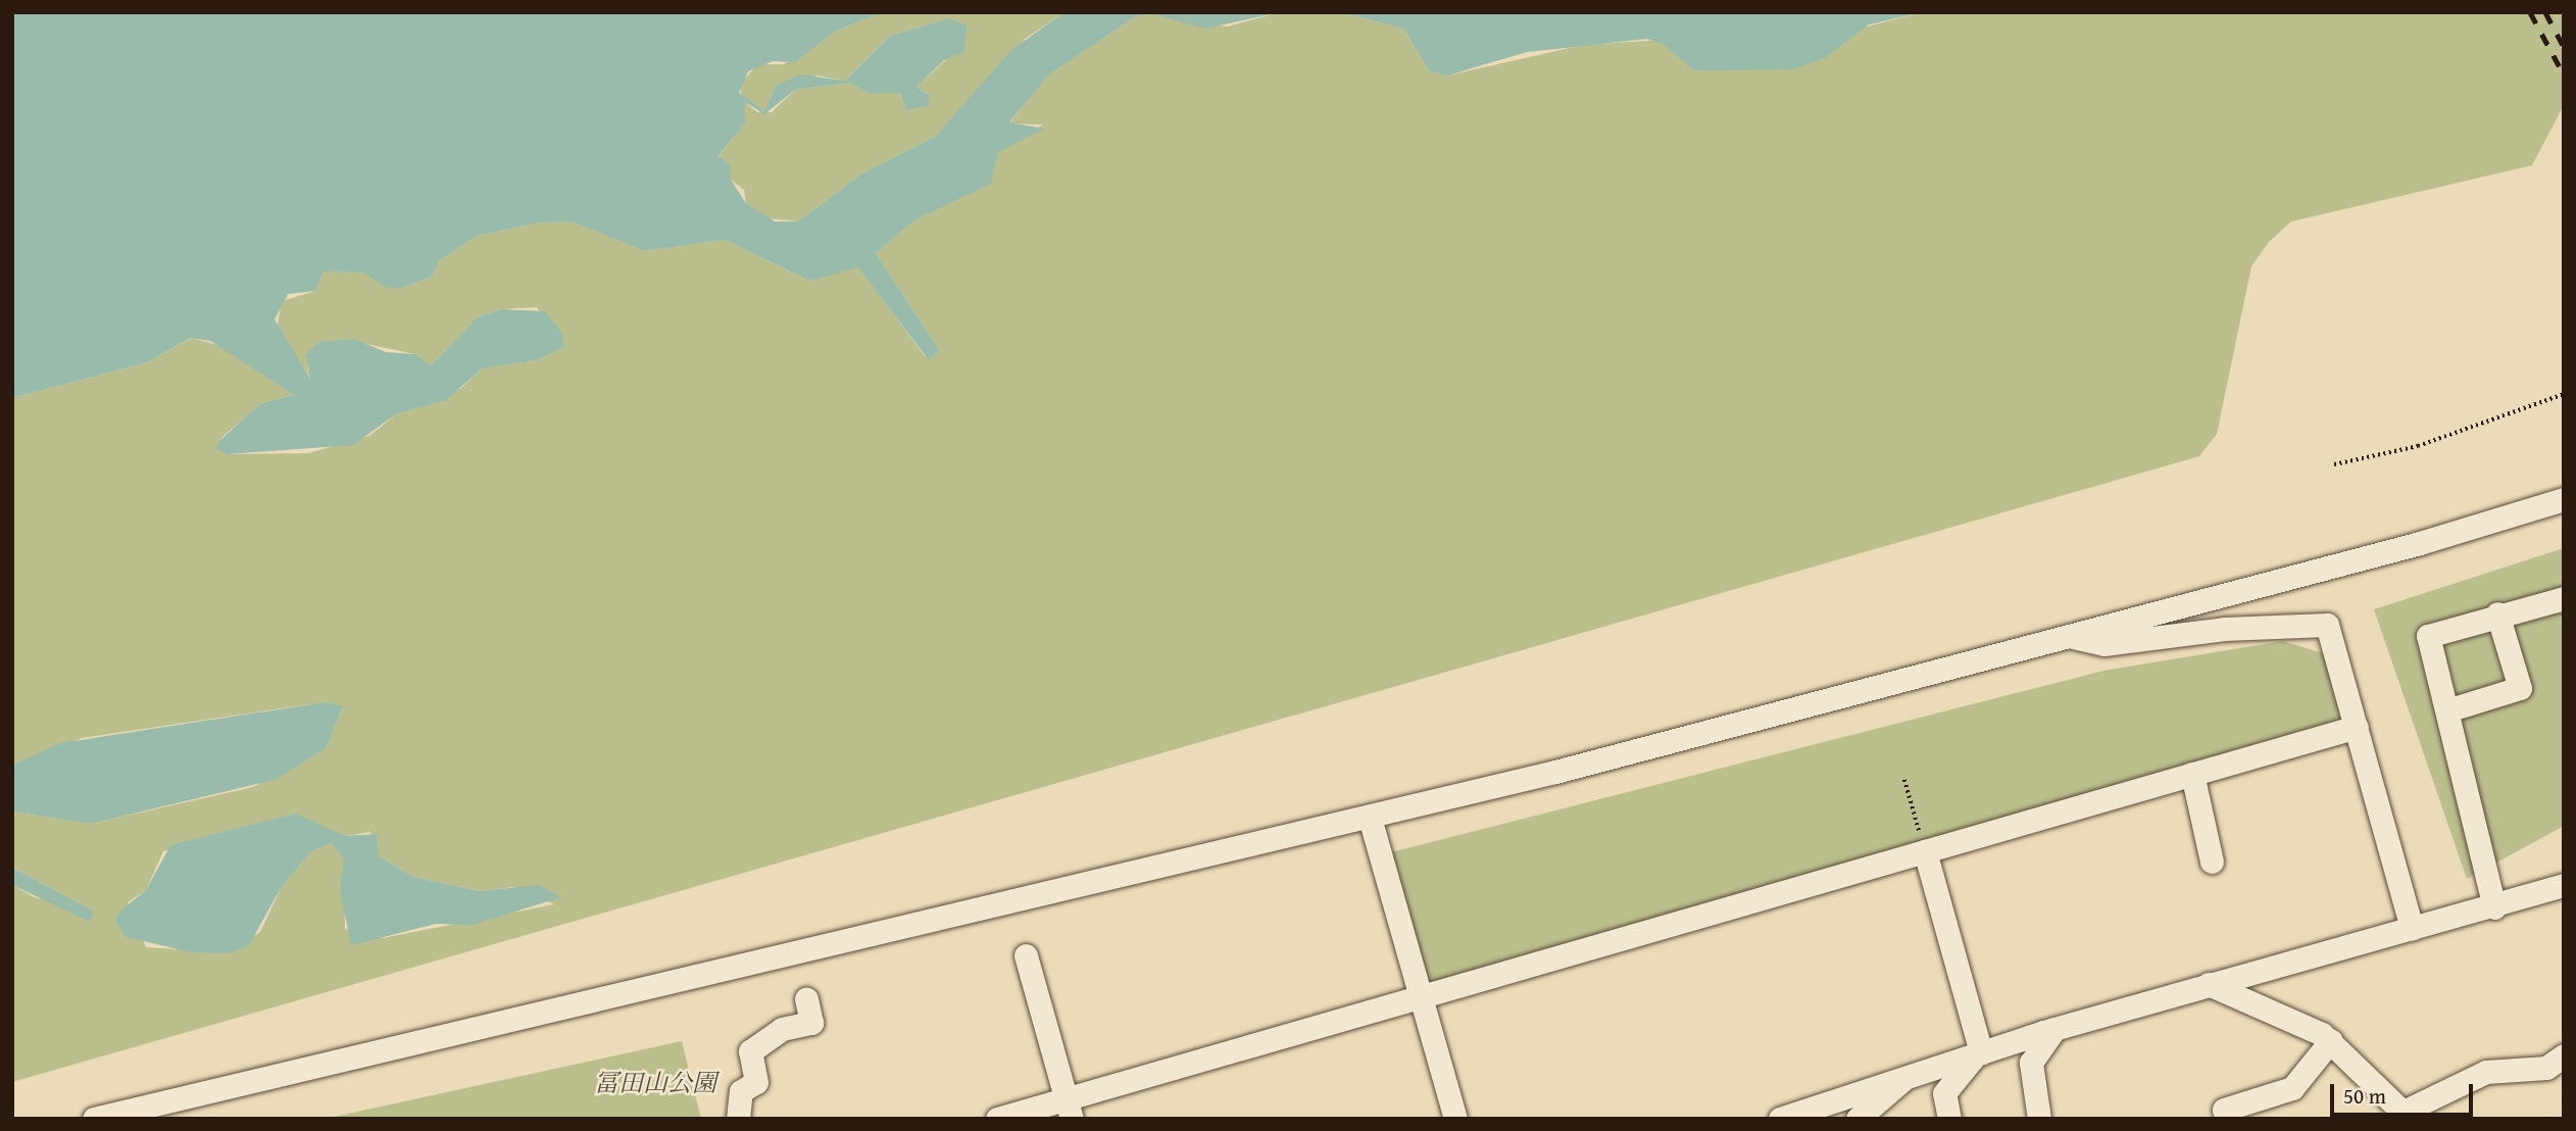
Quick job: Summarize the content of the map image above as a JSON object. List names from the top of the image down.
{
  "parks": ["冨田山公園"],
  "scale_bar": "50 m"
}
